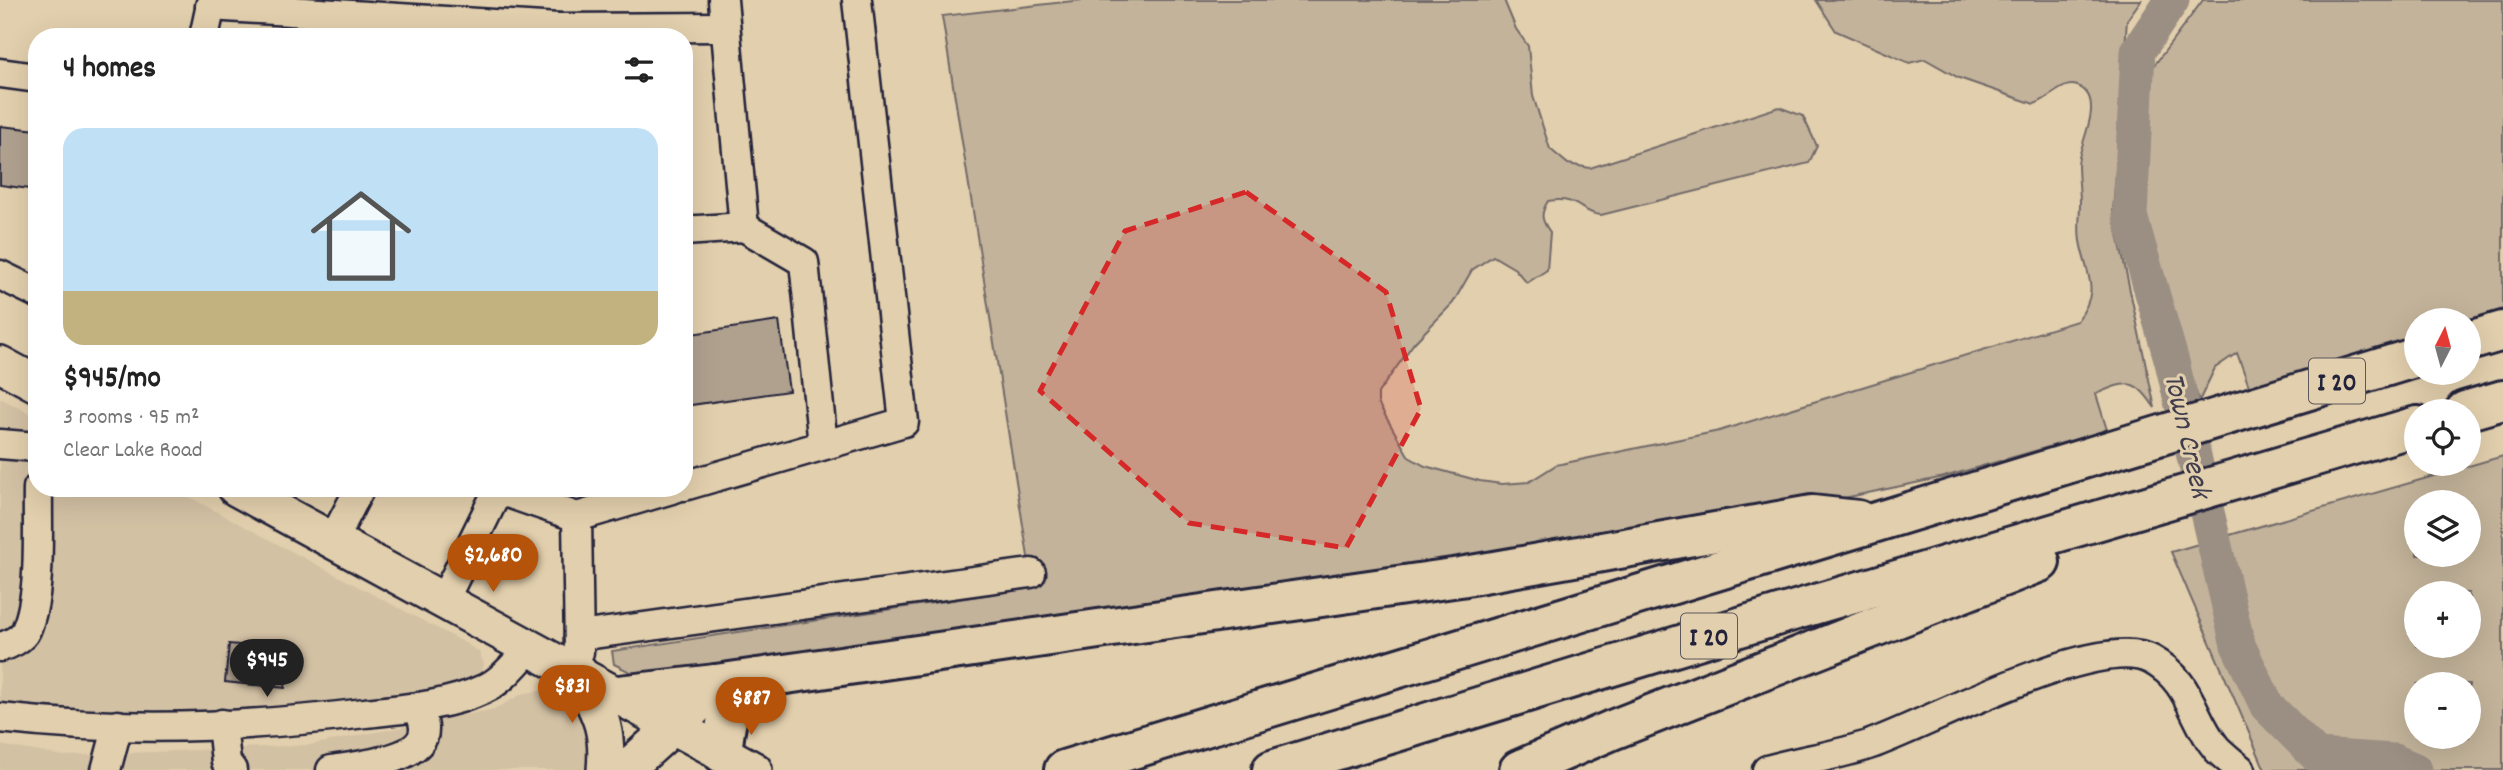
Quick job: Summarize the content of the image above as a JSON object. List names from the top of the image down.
{
  "streets": {
    "highway": ["I 20"]
  },
  "water": ["Town Creek"],
  "north": "top",
  "page": {
    "heading": "4 homes",
    "list": [
      {
        "name": "$945/mo",
        "note": "3 rooms · 95 m² · Clear Lake Road"
      }
    ],
    "map_buttons": ["+", "−"],
    "price": [
      "$2,680",
      "$945",
      "$831",
      "$887"
    ]
  }
}
